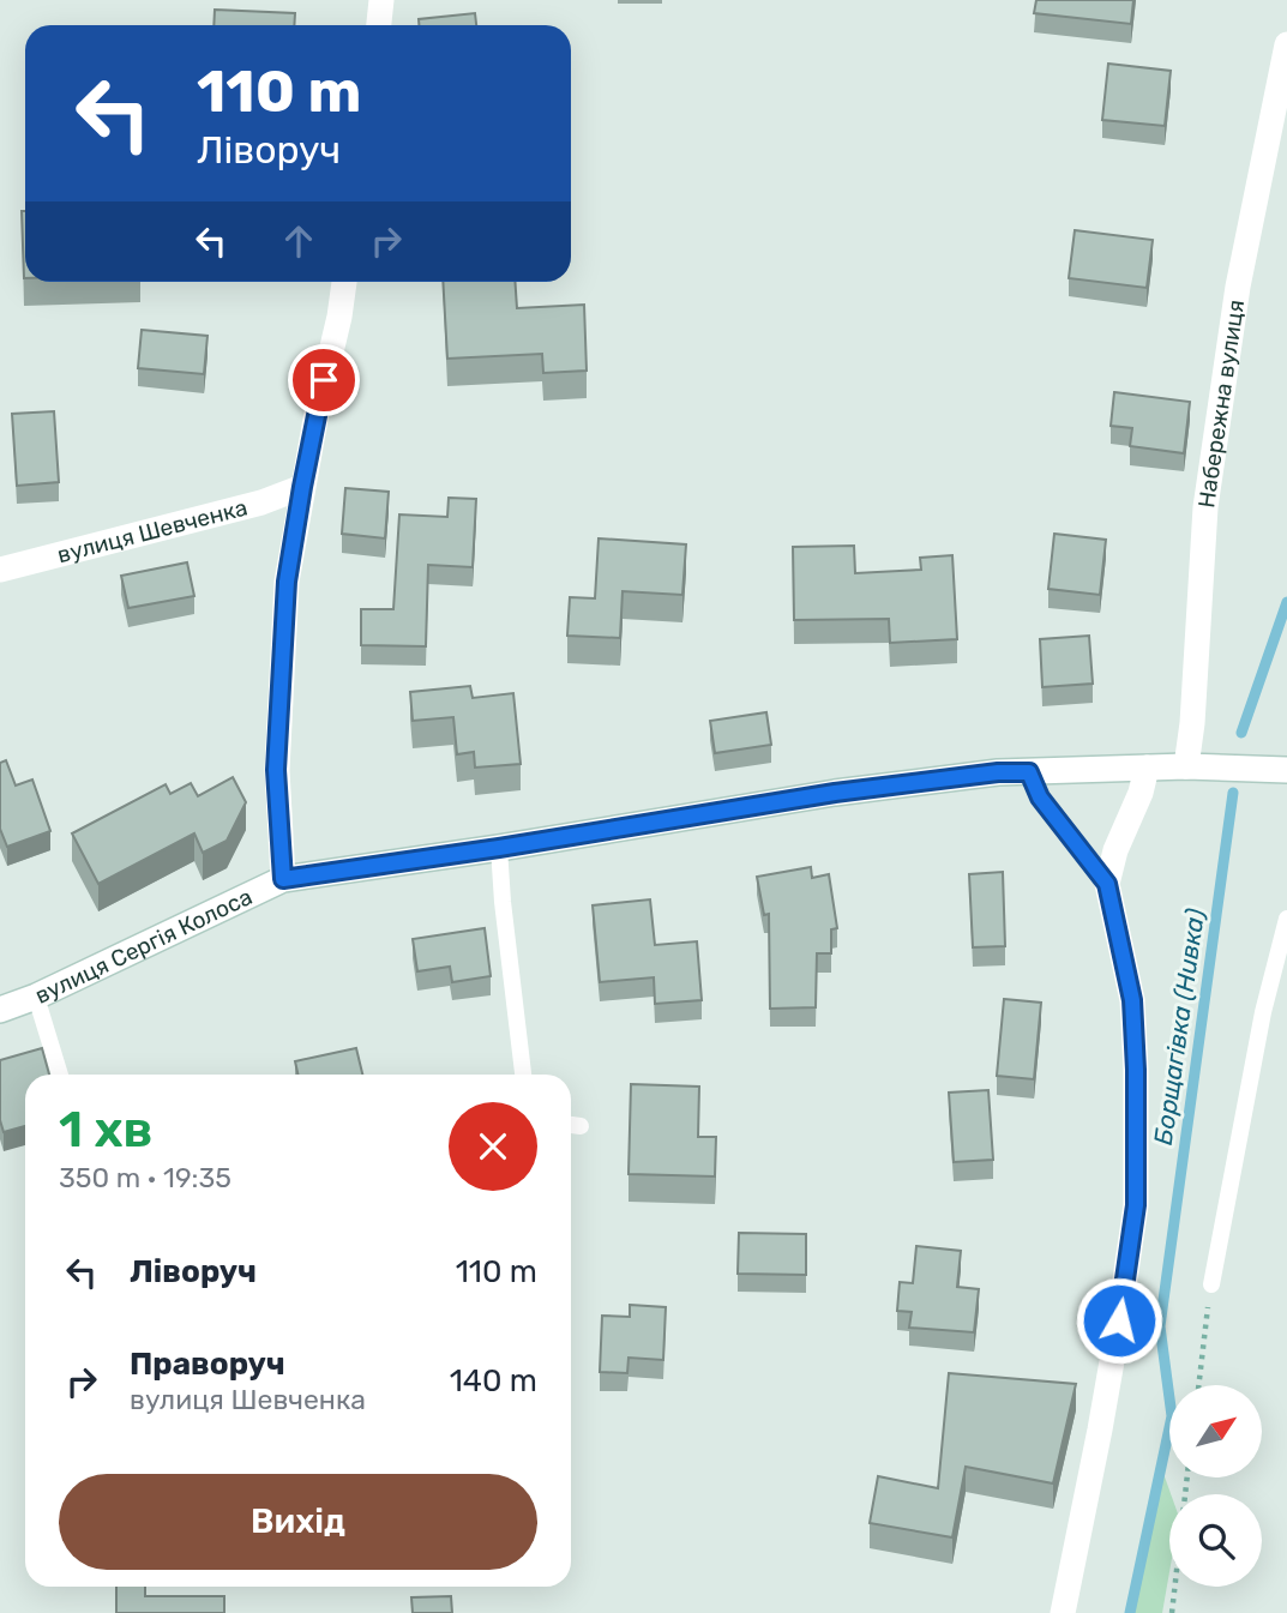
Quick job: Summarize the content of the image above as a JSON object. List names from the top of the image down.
{
  "streets": {
    "street": ["Набережна вулиця", "вулиця Шевченка", "вулиця Сергія Колоса"]
  },
  "crossings": [
    ["Набережна вулиця", "вулиця Сергія Колоса"]
  ],
  "water": ["Борщагівка (Нивка)"],
  "north": "top right",
  "page": {
    "turn": ["110 m", "Ліворуч"],
    "heading": ["1 хв", "350 m · 19:35"],
    "list": [
      {
        "name": "Ліворуч",
        "value": "110 m"
      },
      {
        "name": "Праворуч",
        "note": "вулиця Шевченка",
        "value": "140 m"
      }
    ],
    "buttons": "Вихід"
  }
}
